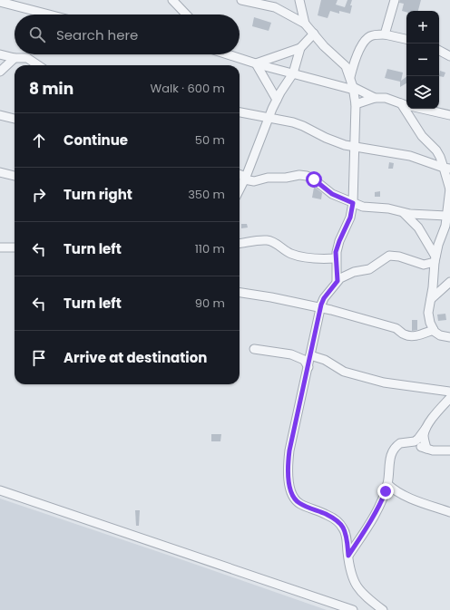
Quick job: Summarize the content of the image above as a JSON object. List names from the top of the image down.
{
  "page": {
    "map_buttons": ["+", "−"],
    "search": "Search here",
    "heading": ["8 min", "Walk · 600 m"],
    "list": [
      ["Continue", "50 m"],
      ["Turn right", "350 m"],
      ["Turn left", "110 m"],
      ["Turn left", "90 m"],
      "Arrive at destination"
    ]
  }
}
